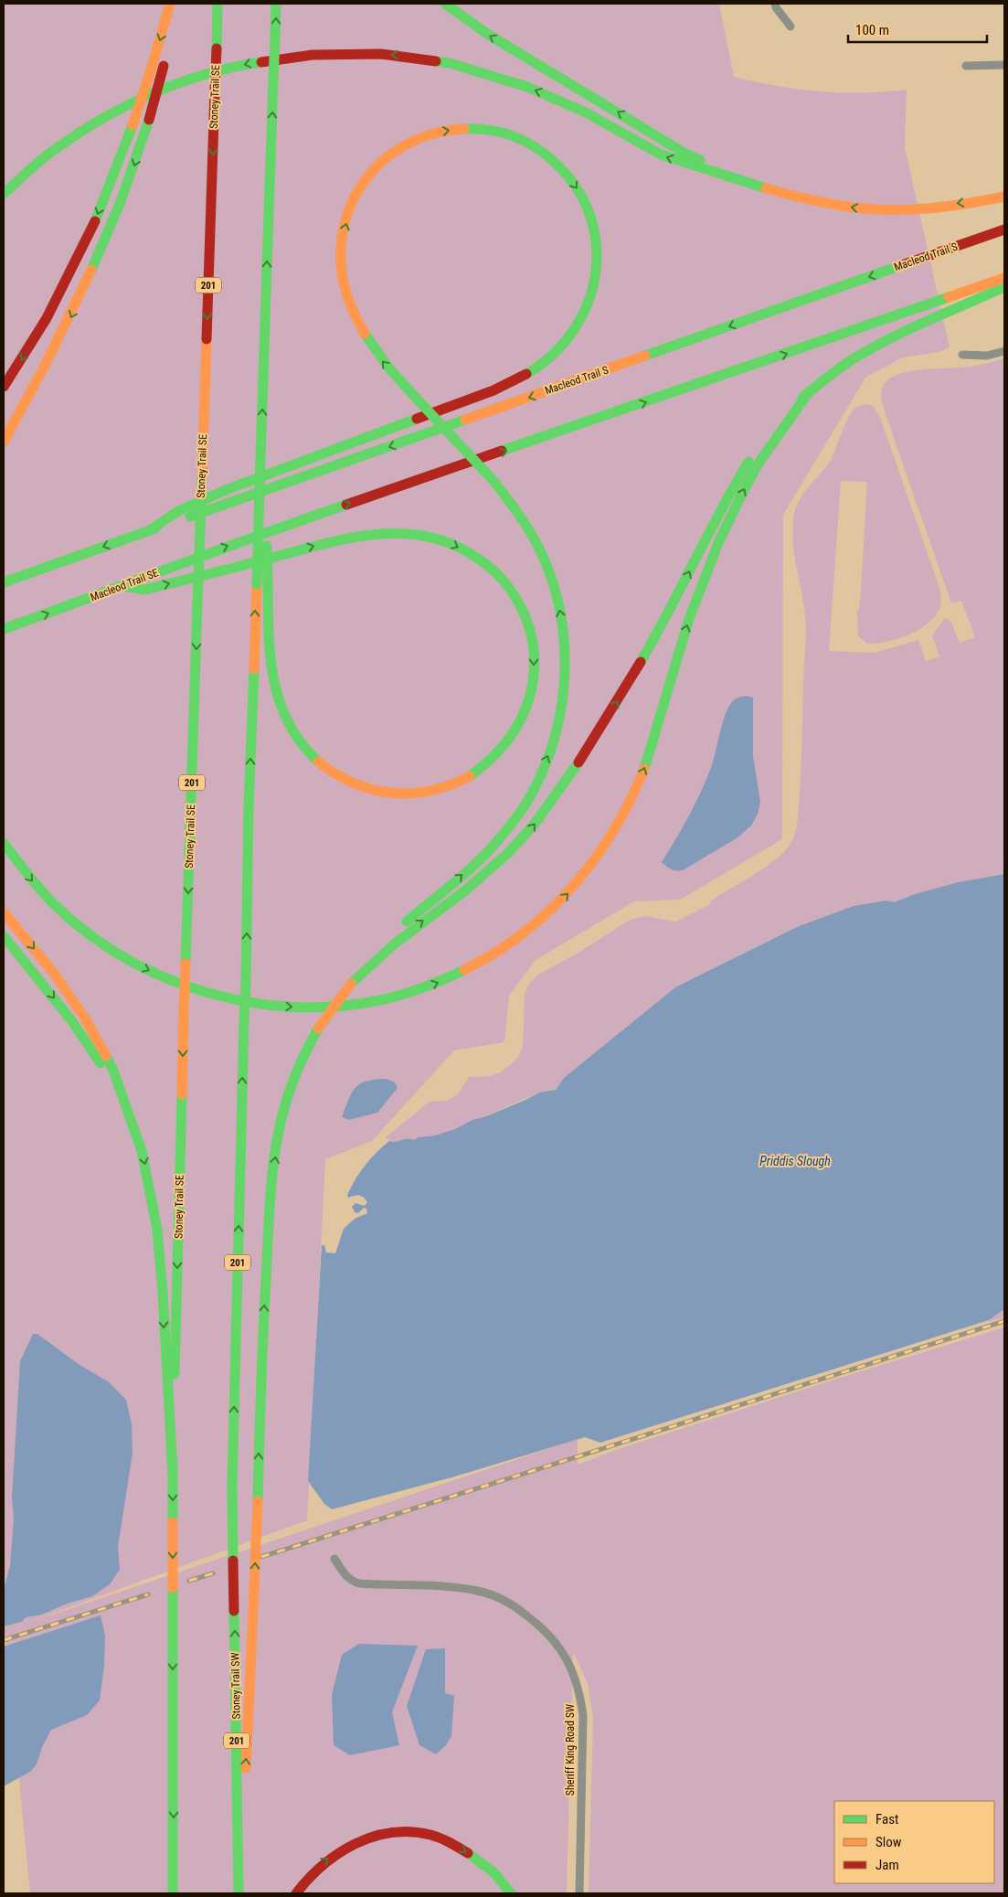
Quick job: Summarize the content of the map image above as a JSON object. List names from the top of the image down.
{
  "streets": {
    "highway": [
      "Stoney Trail SE",
      "Macleod Trail S",
      "201",
      "Macleod Trail SE",
      "Stoney Trail SW"
    ],
    "street": ["Sheriff King Road SW"]
  },
  "crossings": [
    ["201", "Stoney Trail SW"]
  ],
  "water": ["Priddis Slough"],
  "legend": ["Fast", "Slow", "Jam"],
  "scale_bar": "100 m"
}
